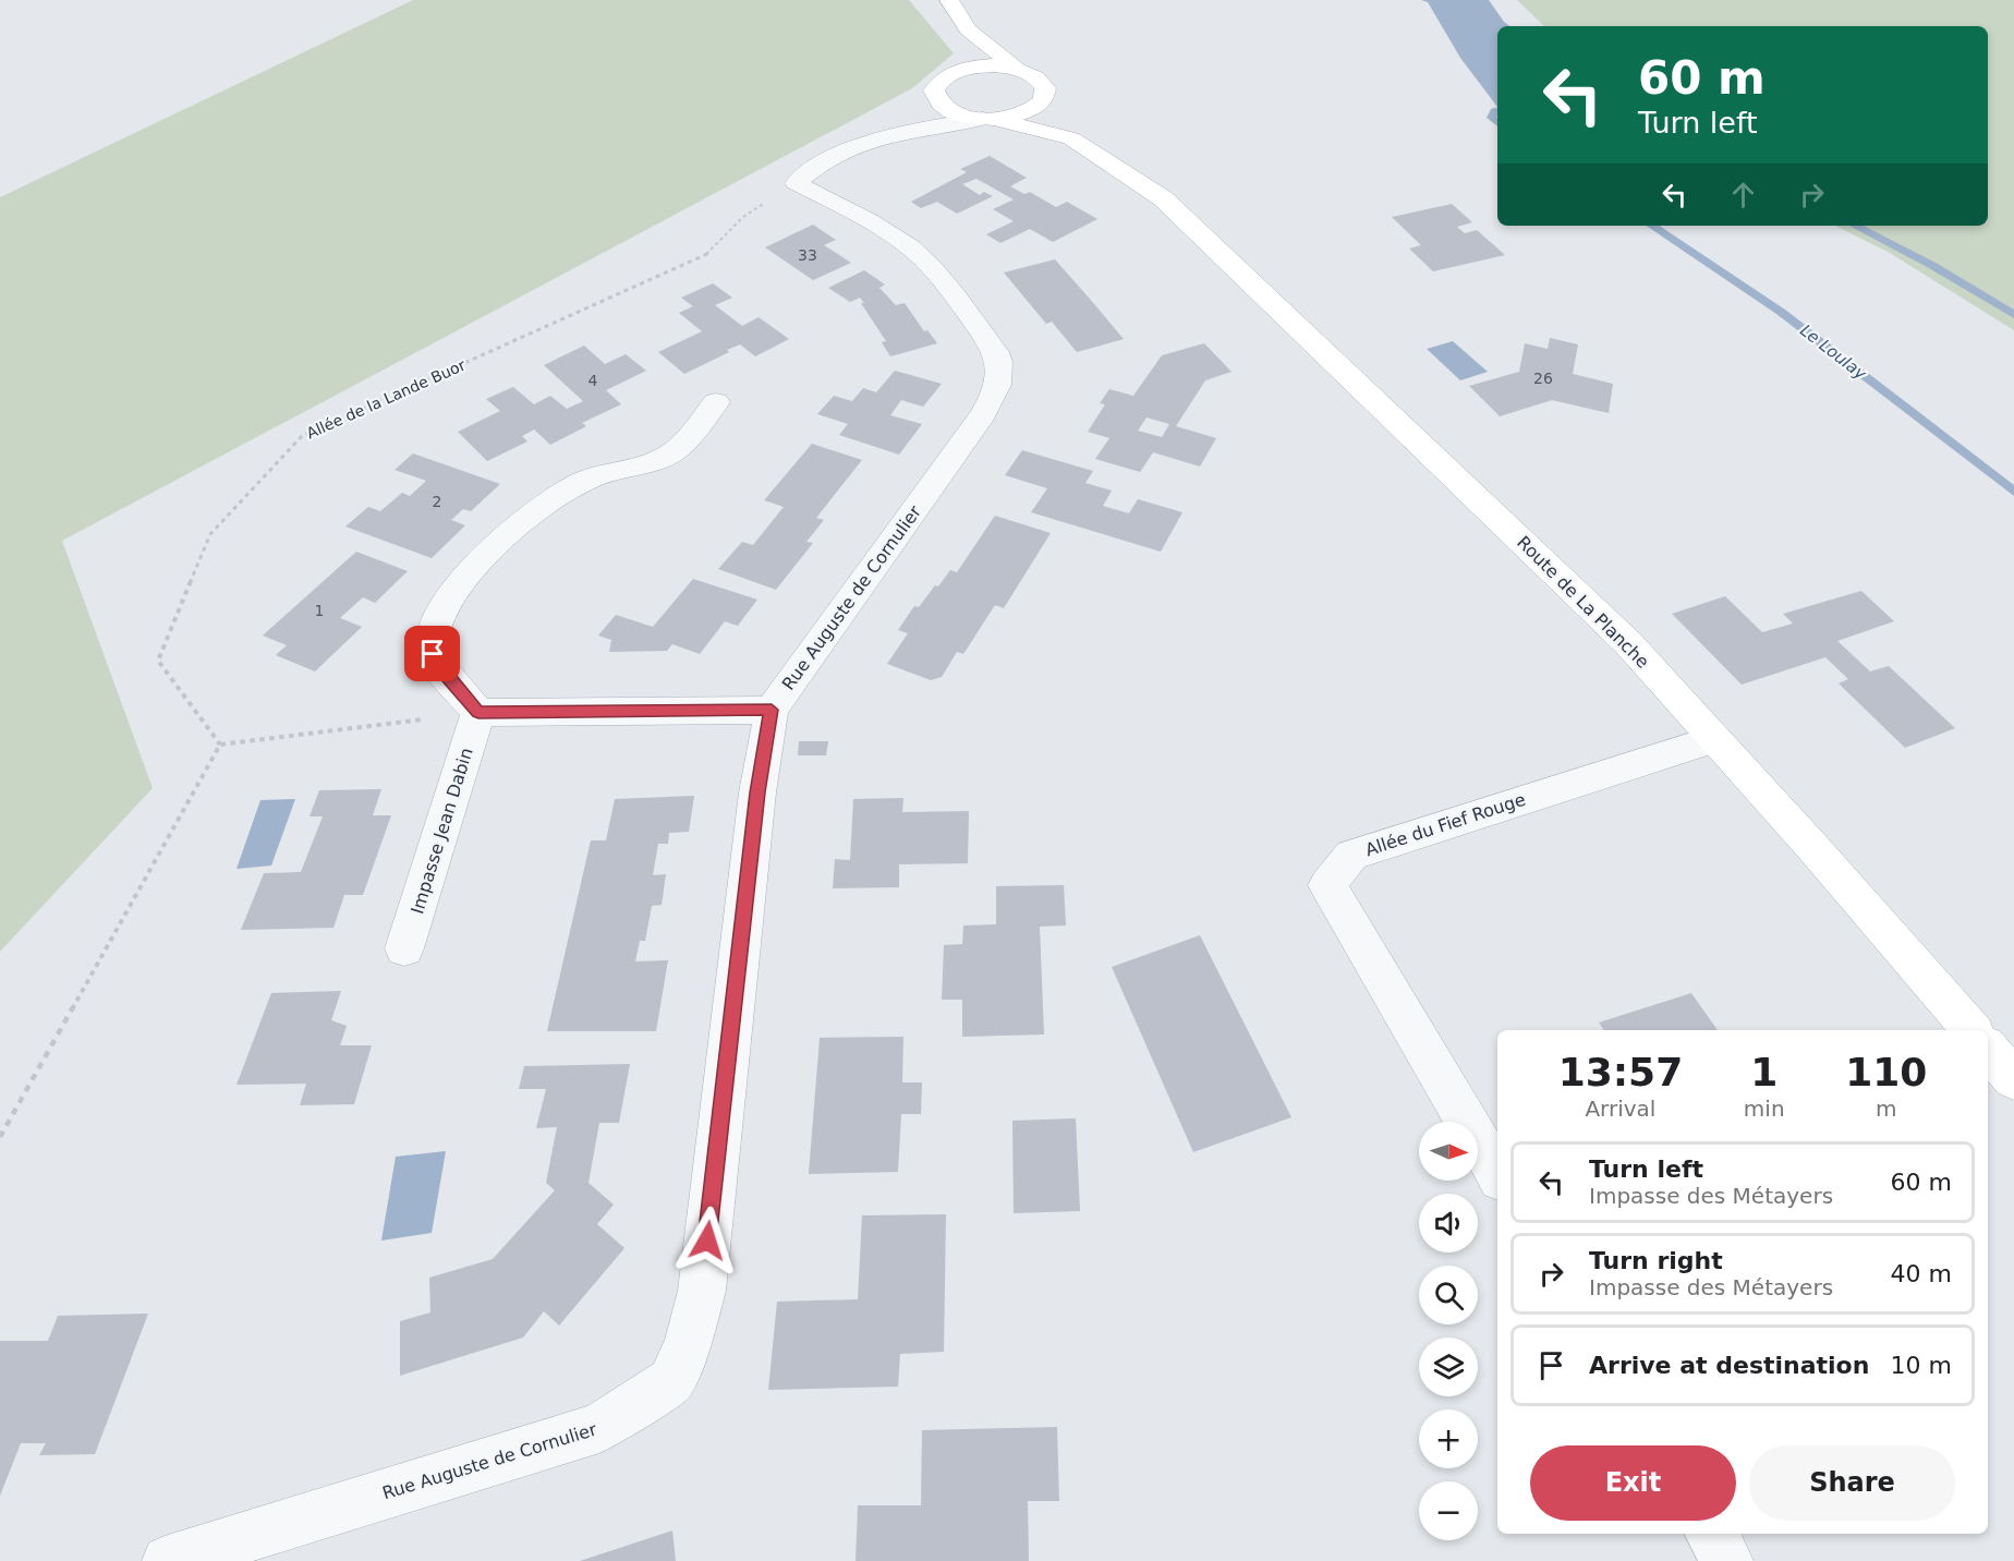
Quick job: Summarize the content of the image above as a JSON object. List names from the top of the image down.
{
  "streets": {
    "street": [
      "Rue Auguste de Cornulier",
      "Route de La Planche",
      "Allée du Fief Rouge",
      "Impasse Jean Dabin"
    ],
    "path": ["Allée de la Lande Buor"]
  },
  "crossings": [
    ["Allée de la Lande Buor", "Rue Auguste de Cornulier"],
    ["Route de La Planche", "Allée du Fief Rouge"]
  ],
  "water": ["Le Loulay"],
  "house_numbers": [
    "33",
    "26",
    "4",
    "2",
    "1"
  ],
  "north": "right",
  "page": {
    "turn": ["60 m", "Turn left"],
    "eta": [
      "13:57",
      "Arrival",
      "1",
      "min",
      "110",
      "m"
    ],
    "map_buttons": ["+", "−"],
    "list": [
      {
        "name": "Turn left",
        "note": "Impasse des Métayers",
        "value": "60 m"
      },
      {
        "name": "Turn right",
        "note": "Impasse des Métayers",
        "value": "40 m"
      },
      {
        "name": "Arrive at destination",
        "value": "10 m"
      }
    ],
    "buttons": ["Exit", "Share"]
  }
}
